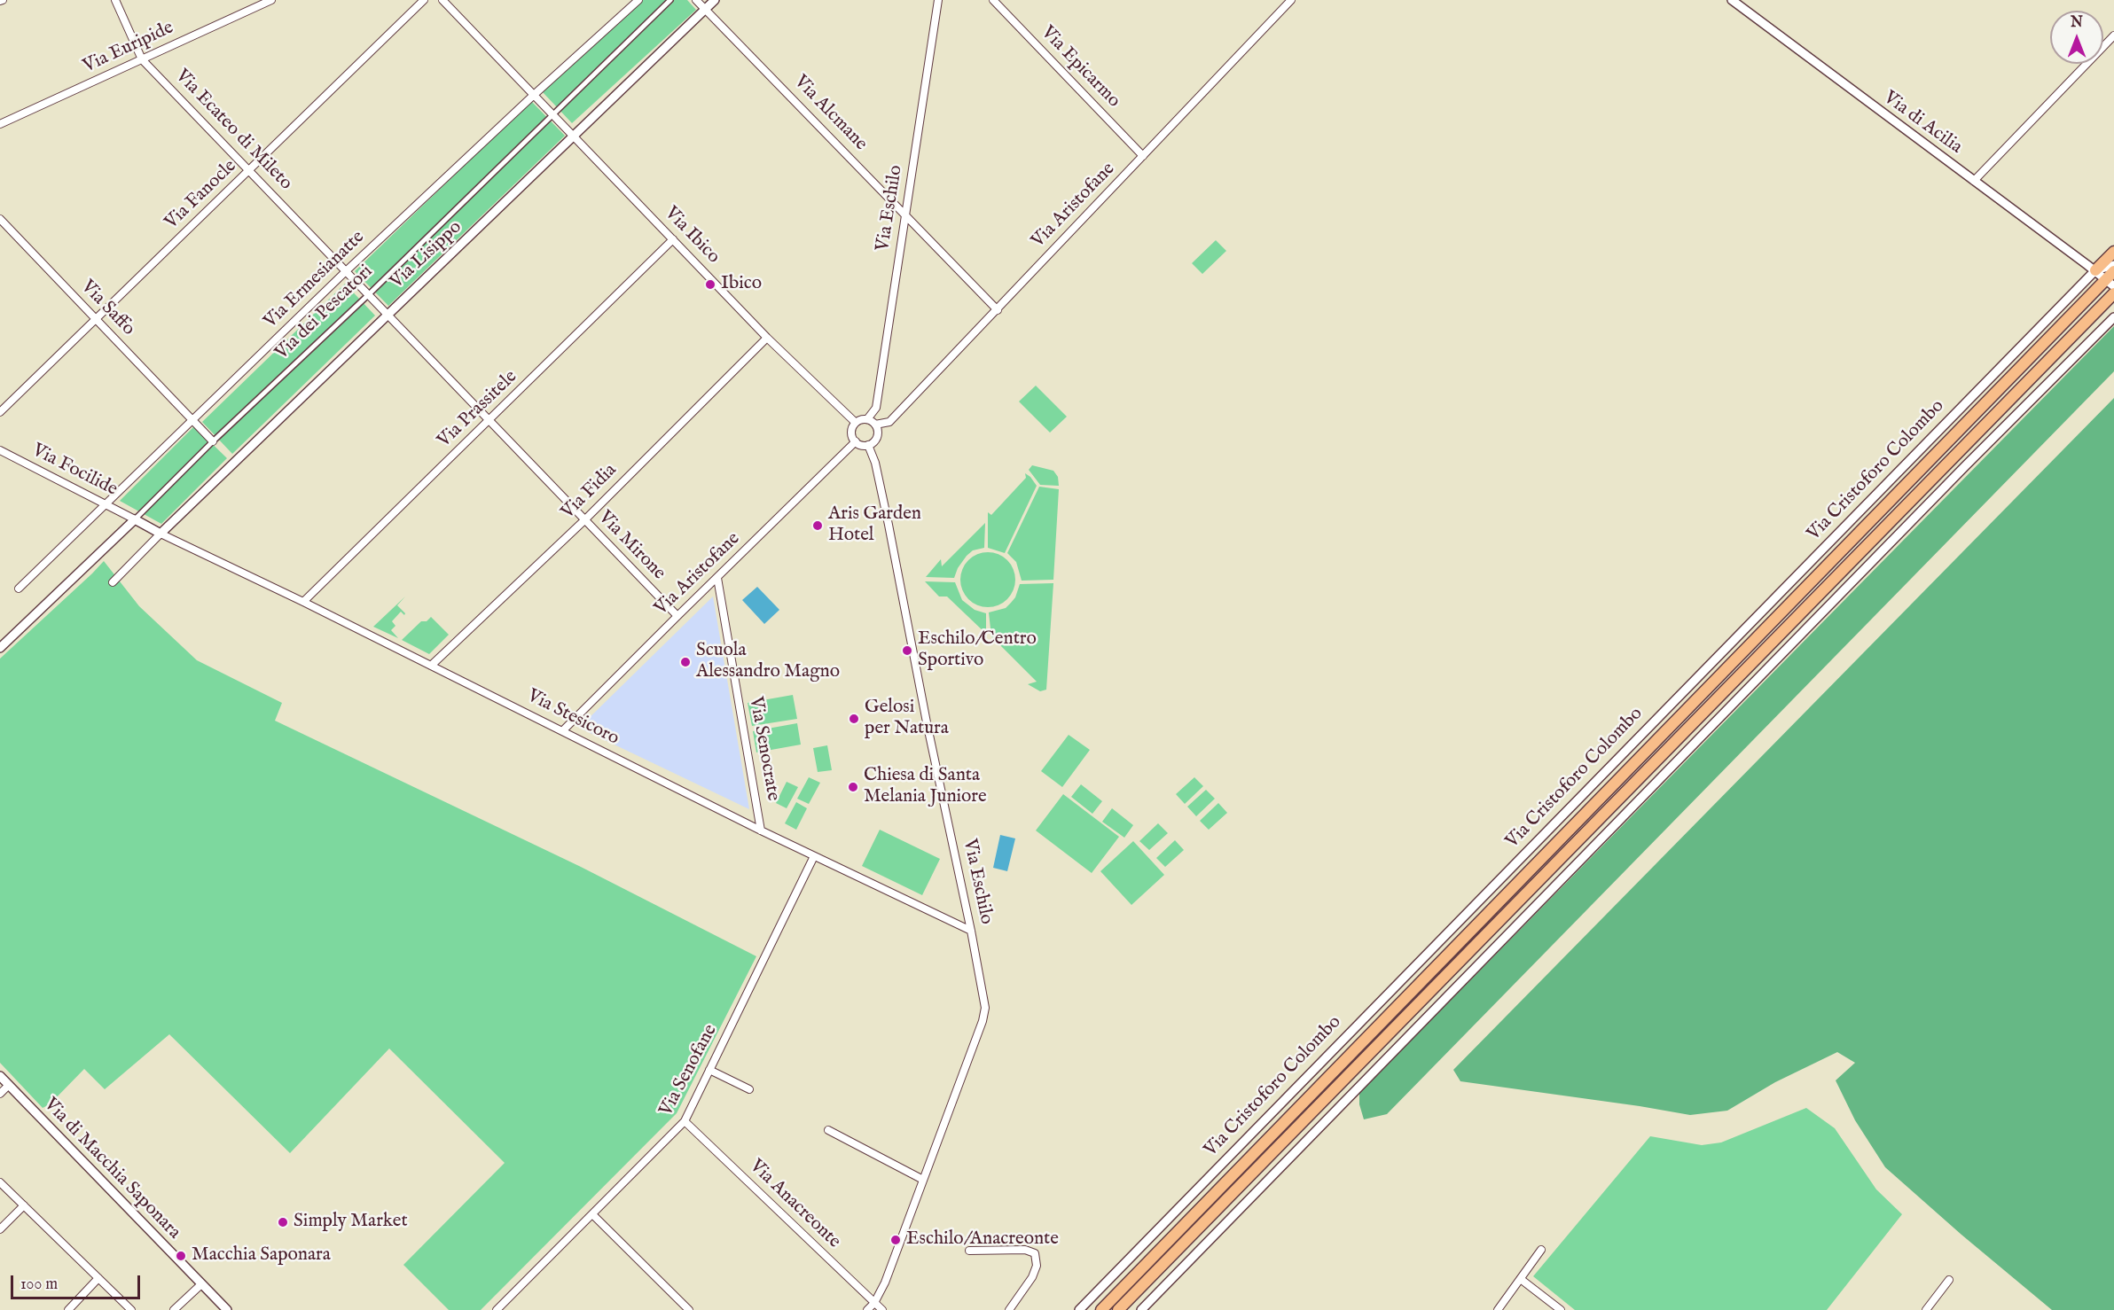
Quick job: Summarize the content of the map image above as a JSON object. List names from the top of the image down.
{
  "streets": {
    "main road": ["Via Cristoforo Colombo"],
    "street": [
      "Via Euripide",
      "Via Epicarmo",
      "Via Alcmane",
      "Via di Acilia",
      "Via Ecateo di Mileto",
      "Via Fanocle",
      "Via Aristofane",
      "Via Eschilo",
      "Via Ibico",
      "Via Lisippo",
      "Via Ermesianatte",
      "Via Saffo",
      "Via dei Pescatori",
      "Via Prassitele",
      "Via Focilide",
      "Via Fidia",
      "Via Mirone",
      "Via Stesicoro",
      "Via Senocrate",
      "Via Senofane",
      "Via di Macchia Saponara",
      "Via Anacreonte"
    ]
  },
  "crossings": [
    ["Via Euripide", "Via Ecateo di Mileto"],
    ["Via Epicarmo", "Via Aristofane"],
    ["Via Alcmane", "Via Aristofane"],
    ["Via Alcmane", "Via Eschilo"],
    ["Via Alcmane", "Via Lisippo"],
    ["Via di Acilia", "Via Cristoforo Colombo"],
    ["Via Ecateo di Mileto", "Via Fanocle"],
    ["Via Ecateo di Mileto", "Via Ermesianatte"],
    ["Via Ecateo di Mileto", "Via dei Pescatori"],
    ["Via Ecateo di Mileto", "Via Mirone"],
    ["Via Fanocle", "Via Saffo"],
    ["Via Aristofane", "Via Eschilo"],
    ["Via Aristofane", "Via Ibico"],
    ["Via Aristofane", "Via Mirone"],
    ["Via Aristofane", "Via Stesicoro"],
    ["Via Aristofane", "Via Senocrate"],
    ["Via Eschilo", "Via Ibico"],
    ["Via Eschilo", "Via Stesicoro"],
    ["Via Eschilo", "Via Anacreonte"],
    ["Via Ibico", "Via Lisippo"],
    ["Via Ibico", "Via Ermesianatte"],
    ["Via Ibico", "Via dei Pescatori"],
    ["Via Ibico", "Via Prassitele"],
    ["Via Ibico", "Via Fidia"],
    ["Via Lisippo", "Via Mirone"],
    ["Via Lisippo", "Via Stesicoro"],
    ["Via Ermesianatte", "Via Saffo"],
    ["Via Ermesianatte", "Via Focilide"],
    ["Via Saffo", "Via dei Pescatori"],
    ["Via dei Pescatori", "Via Focilide"],
    ["Via dei Pescatori", "Via Mirone"],
    ["Via dei Pescatori", "Via Stesicoro"],
    ["Via Prassitele", "Via Mirone"],
    ["Via Prassitele", "Via Stesicoro"],
    ["Via Focilide", "Via Stesicoro"],
    ["Via Fidia", "Via Mirone"],
    ["Via Fidia", "Via Stesicoro"],
    ["Via Stesicoro", "Via Senocrate"],
    ["Via Stesicoro", "Via Senofane"],
    ["Via Senofane", "Via Anacreonte"]
  ],
  "places": [
    "Ibico",
    "Aris Garden Hotel",
    "Eschilo/Centro Sportivo",
    "Scuola Alessandro Magno",
    "Gelosi per Natura",
    "Chiesa di Santa Melania Juniore",
    "Simply Market",
    "Eschilo/Anacreonte",
    "Macchia Saponara"
  ],
  "scale_bar": "100 m",
  "north": "top"
}
